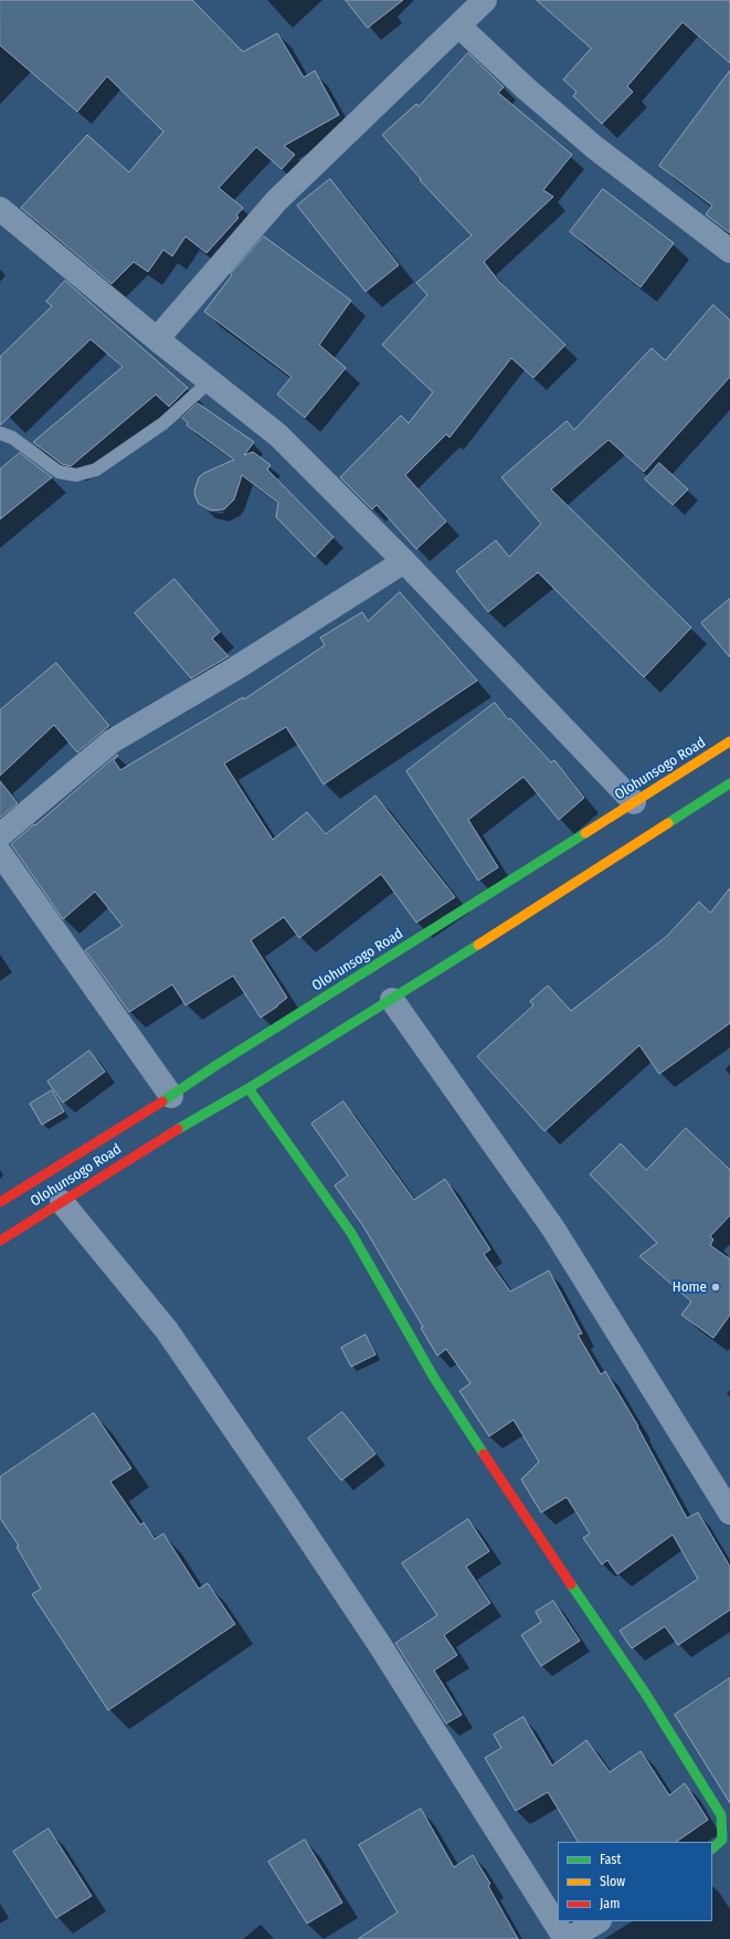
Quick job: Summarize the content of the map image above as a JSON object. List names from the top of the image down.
{
  "streets": {
    "main road": ["Olohunsogo Road"]
  },
  "places": ["Home"],
  "legend": ["Fast", "Slow", "Jam"]
}
